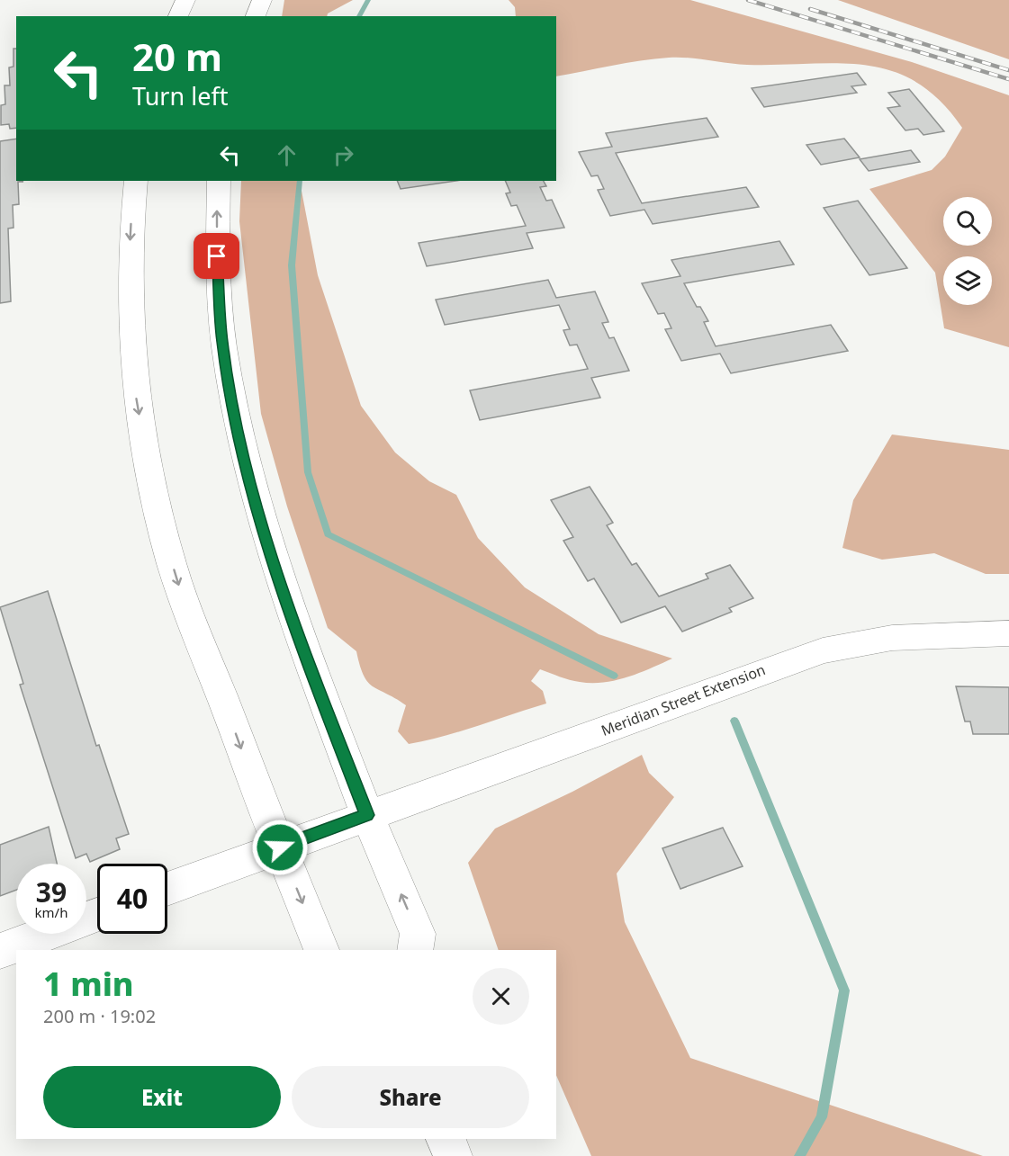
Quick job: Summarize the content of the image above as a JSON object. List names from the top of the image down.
{
  "streets": {
    "main road": ["Meridian Street Extension"]
  },
  "page": {
    "turn": ["20 m", "Turn left"],
    "speed": "39 km/h",
    "limit": "40",
    "heading": ["1 min", "200 m · 19:02"],
    "buttons": ["Exit", "Share"]
  }
}
